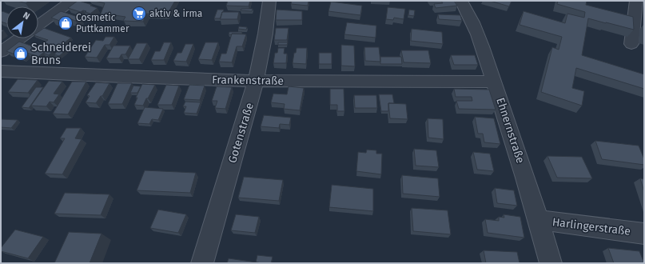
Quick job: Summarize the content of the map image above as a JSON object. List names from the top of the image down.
{
  "streets": {
    "street": [
      "Frankenstraße",
      "Ehnernstraße",
      "Gotenstraße",
      "Harlingerstraße"
    ]
  },
  "crossings": [
    ["Frankenstraße", "Ehnernstraße"],
    ["Frankenstraße", "Gotenstraße"],
    ["Ehnernstraße", "Harlingerstraße"]
  ],
  "places": {
    "supermarket": ["aktiv & irma"],
    "shop": ["Cosmetic Puttkammer", "Schneiderei Bruns"]
  },
  "north": "top right"
}
